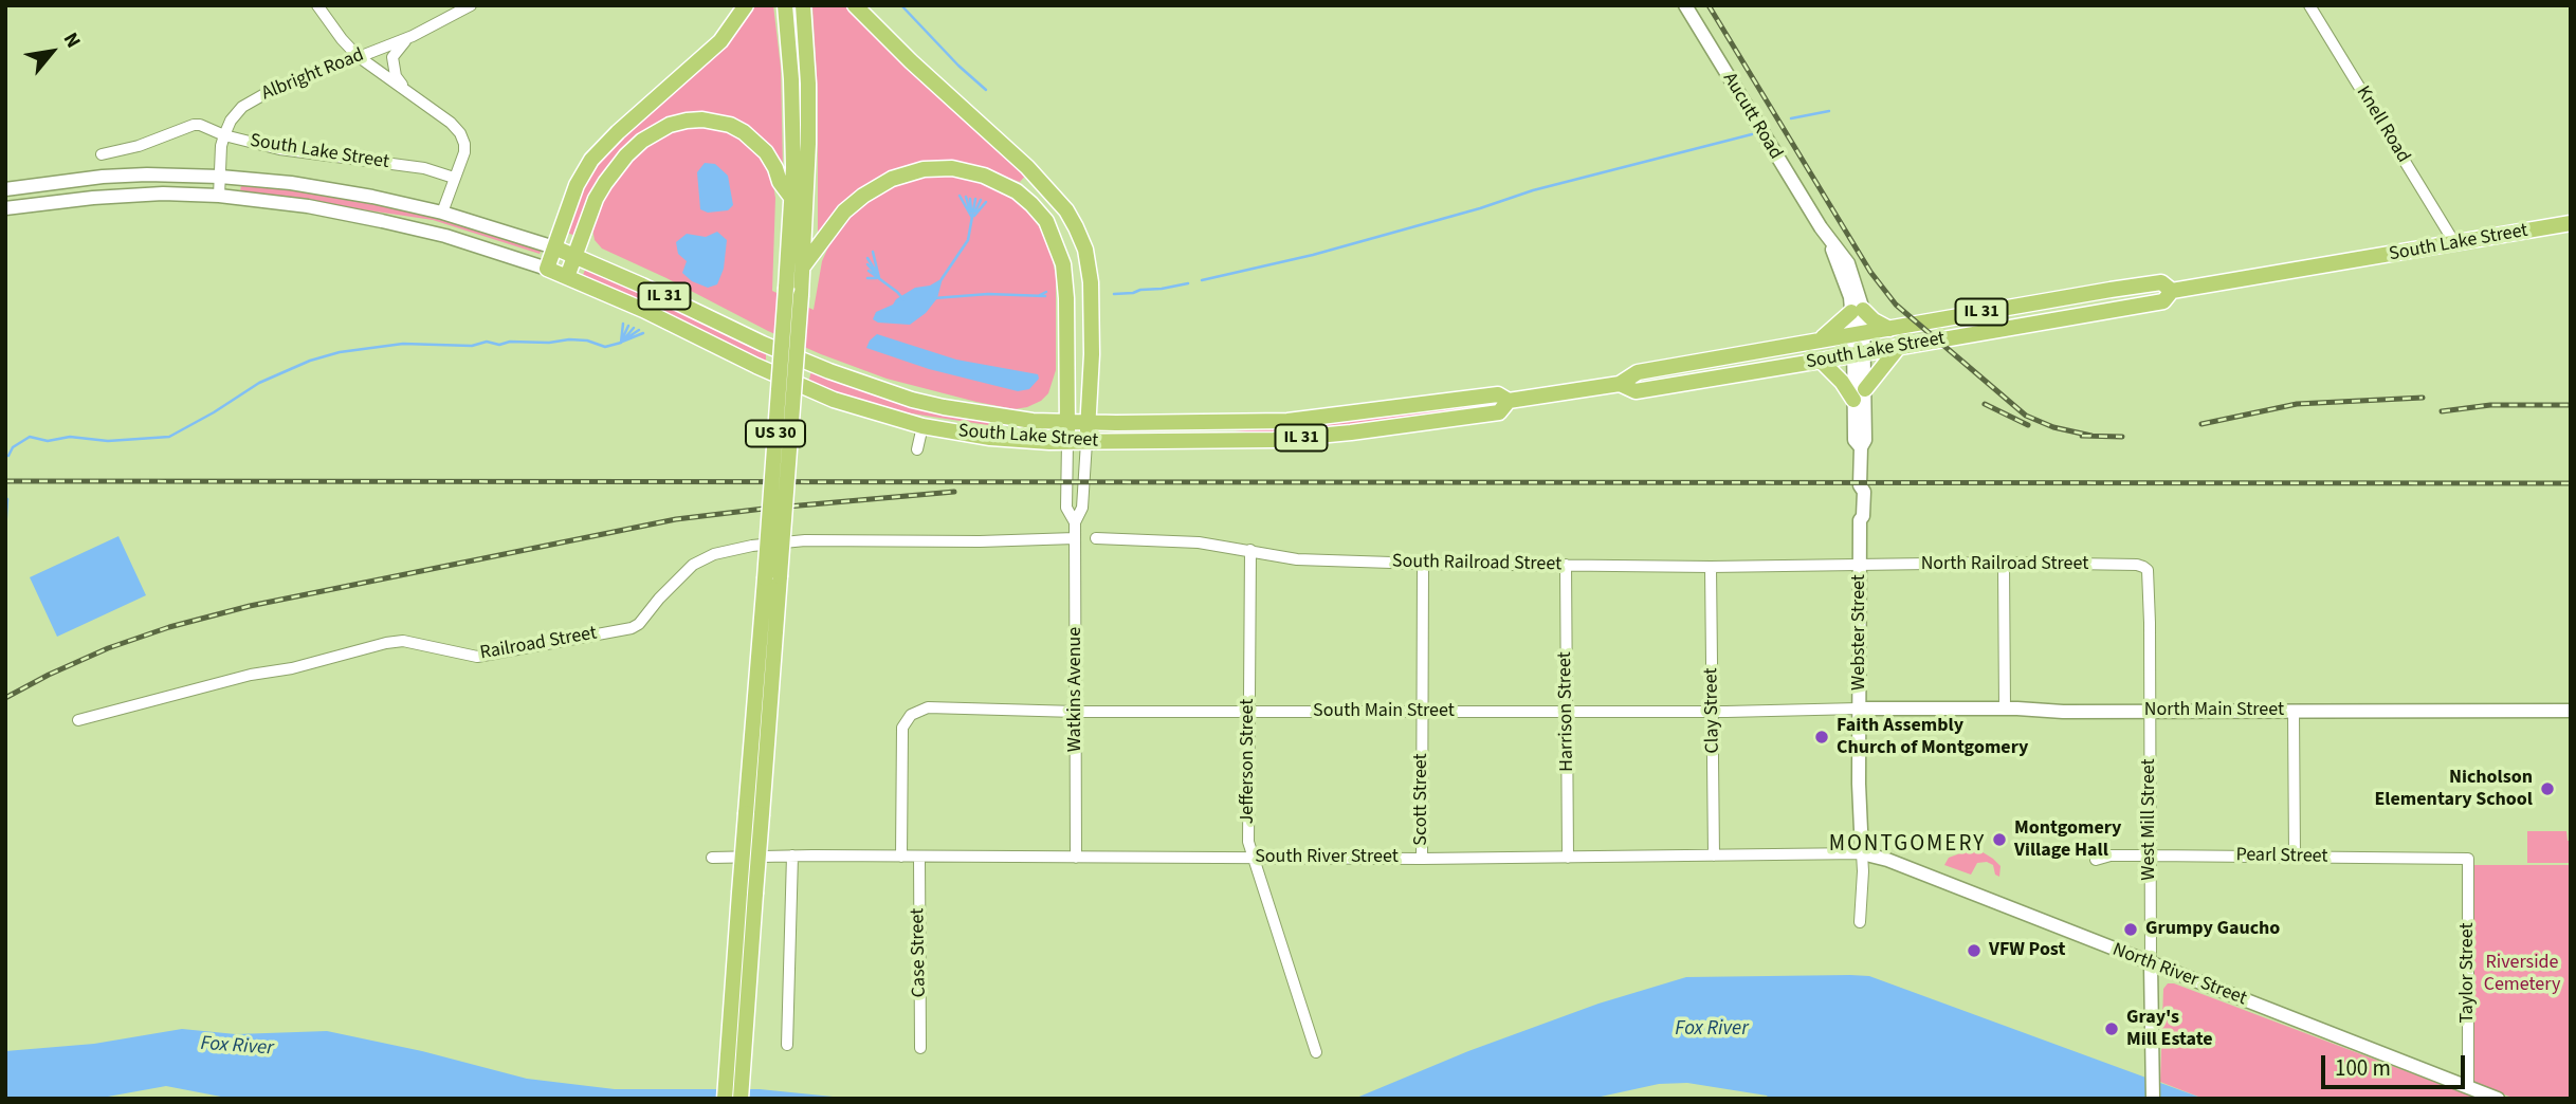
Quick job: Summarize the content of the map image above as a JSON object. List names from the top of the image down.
{
  "streets": {
    "main road": ["South Lake Street", "IL 31", "US 30"],
    "street": [
      "Albright Road",
      "Aucutt Road",
      "Knell Road",
      "South Railroad Street",
      "North Railroad Street",
      "Webster Street",
      "Railroad Street",
      "Watkins Avenue",
      "Clay Street",
      "North Main Street",
      "South Main Street",
      "Harrison Street",
      "Jefferson Street",
      "Scott Street",
      "West Mill Street",
      "Pearl Street",
      "South River Street",
      "Case Street",
      "Taylor Street",
      "North River Street"
    ]
  },
  "crossings": [
    ["Albright Road", "South Lake Street"],
    ["Albright Road", "IL 31"],
    ["Aucutt Road", "Webster Street"],
    ["Knell Road", "South Lake Street"],
    ["South Lake Street", "IL 31"],
    ["South Lake Street", "Webster Street"],
    ["South Lake Street", "Watkins Avenue"],
    ["South Railroad Street", "North Railroad Street"],
    ["South Railroad Street", "Webster Street"],
    ["South Railroad Street", "Clay Street"],
    ["South Railroad Street", "Harrison Street"],
    ["South Railroad Street", "Jefferson Street"],
    ["South Railroad Street", "Scott Street"],
    ["North Railroad Street", "Webster Street"],
    ["North Railroad Street", "West Mill Street"],
    ["Webster Street", "North Main Street"],
    ["Webster Street", "South Main Street"],
    ["Webster Street", "South River Street"],
    ["Webster Street", "North River Street"],
    ["Railroad Street", "Watkins Avenue"],
    ["Watkins Avenue", "South Main Street"],
    ["Watkins Avenue", "South River Street"],
    ["Clay Street", "South Main Street"],
    ["Clay Street", "South River Street"],
    ["North Main Street", "South Main Street"],
    ["North Main Street", "West Mill Street"],
    ["South Main Street", "Harrison Street"],
    ["South Main Street", "Jefferson Street"],
    ["South Main Street", "Scott Street"],
    ["South Main Street", "South River Street"],
    ["Harrison Street", "South River Street"],
    ["Jefferson Street", "South River Street"],
    ["Scott Street", "South River Street"],
    ["West Mill Street", "Pearl Street"],
    ["West Mill Street", "North River Street"],
    ["Pearl Street", "Taylor Street"],
    ["South River Street", "Case Street"],
    ["South River Street", "North River Street"],
    ["Taylor Street", "North River Street"]
  ],
  "districts": ["MONTGOMERY"],
  "water": ["Fox River"],
  "parks": ["Riverside Cemetery"],
  "places": [
    "Faith Assembly Church of Montgomery",
    "Nicholson Elementary School",
    "Montgomery Village Hall",
    "Grumpy Gaucho",
    "VFW Post",
    "Gray's Mill Estate"
  ],
  "scale_bar": "100 m",
  "north": "top right"
}
